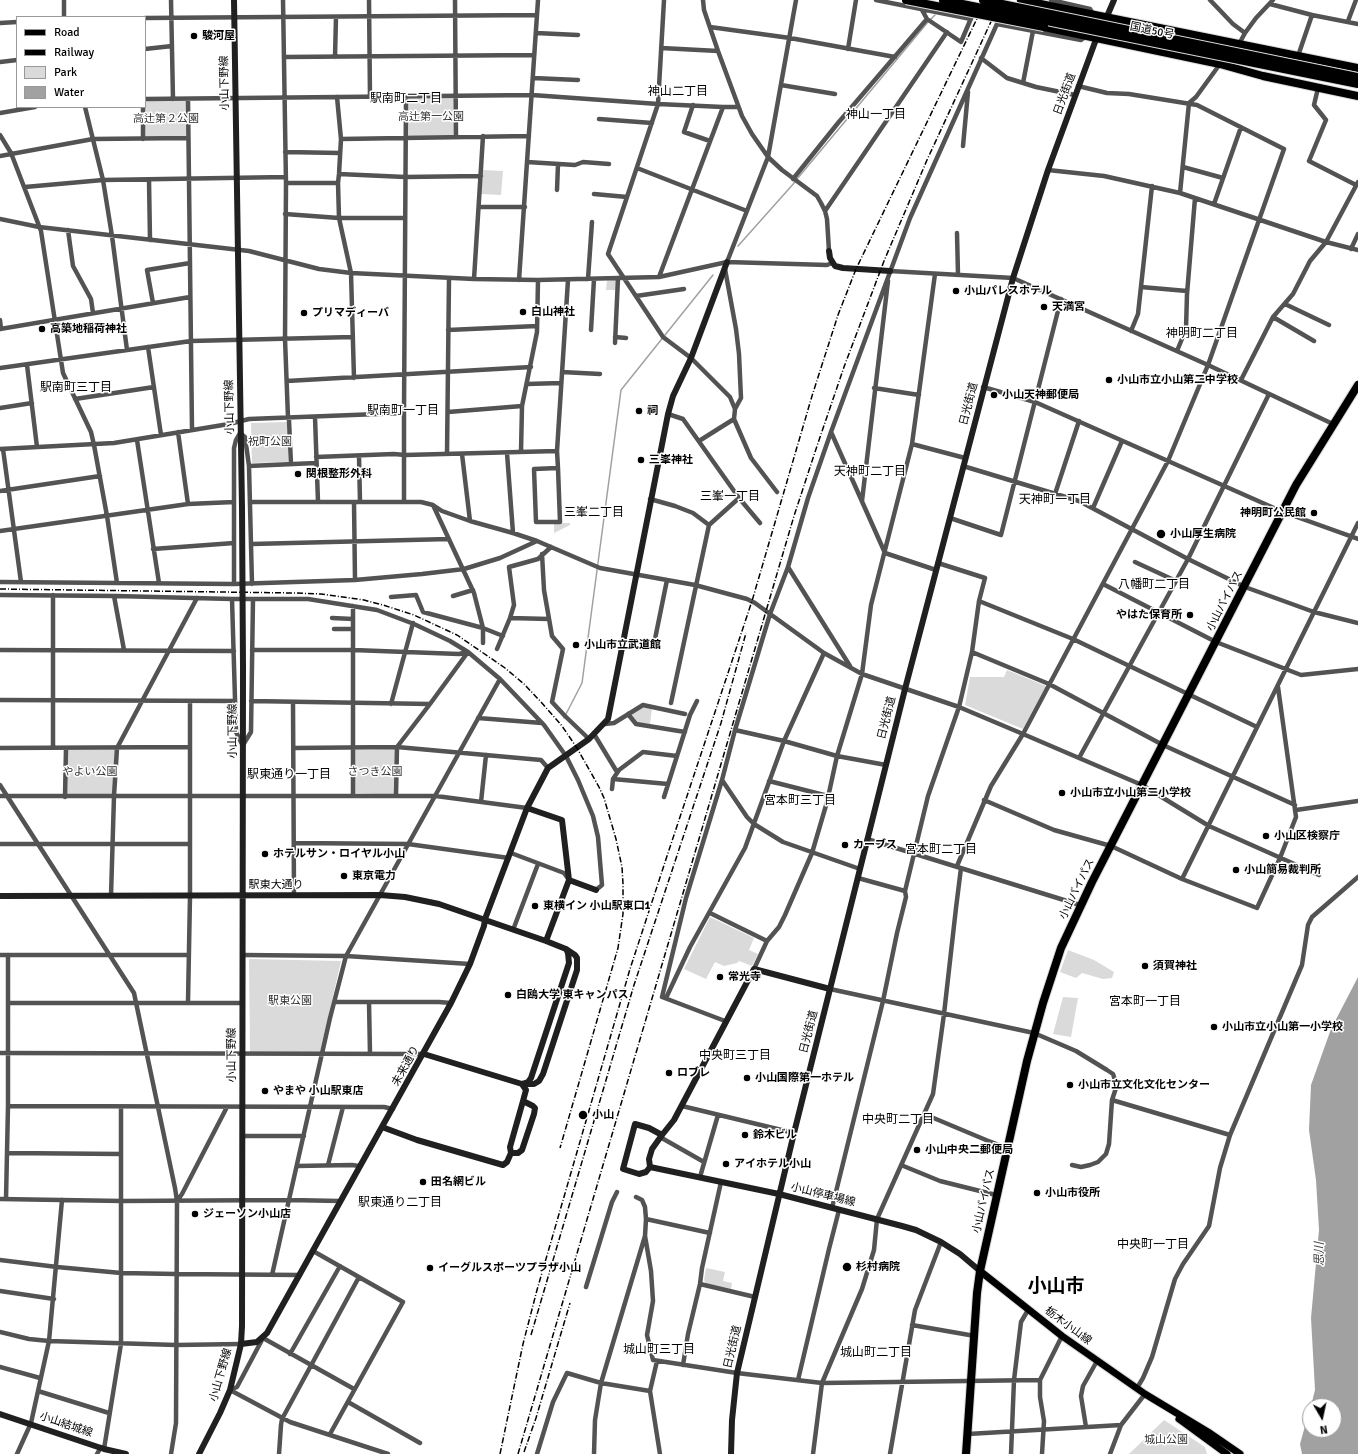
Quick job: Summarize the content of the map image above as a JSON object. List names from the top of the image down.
{
  "streets": {
    "highway": ["国道50号", "小山バイパス"],
    "main road": [
      "小山下野線",
      "日光街道",
      "駅東大通り",
      "未来通り",
      "小山停車場線",
      "栃木小山線",
      "小山結城線"
    ]
  },
  "crossings": [
    ["小山下野線", "駅東大通り"],
    ["日光街道", "小山停車場線"],
    ["小山バイパス", "小山停車場線"],
    ["小山バイパス", "栃木小山線"],
    ["駅東大通り", "未来通り"],
    ["小山停車場線", "栃木小山線"]
  ],
  "districts": [
    "神山二丁目",
    "駅南町二丁目",
    "神山一丁目",
    "神明町二丁目",
    "駅南町三丁目",
    "駅南町一丁目",
    "天神町二丁目",
    "三峯一丁目",
    "天神町一丁目",
    "三峯二丁目",
    "八幡町二丁目",
    "駅東通り一丁目",
    "宮本町三丁目",
    "宮本町二丁目",
    "宮本町一丁目",
    "中央町三丁目",
    "中央町二丁目",
    "駅東通り二丁目",
    "中央町一丁目",
    "小山市",
    "城山町三丁目",
    "城山町二丁目"
  ],
  "water": ["思川"],
  "parks": [
    "高辻第一公園",
    "高辻第２公園",
    "祝町公園",
    "やよい公園",
    "さつき公園",
    "駅東公園",
    "城山公園"
  ],
  "places": [
    "駿河屋",
    "小山パレスホテル",
    "天満宮",
    "白山神社",
    "プリマディーバ",
    "高築地稲荷神社",
    "小山市立小山第二中学校",
    "小山天神郵便局",
    "祠",
    "三峯神社",
    "関根整形外科",
    "神明町公民館",
    "小山厚生病院",
    "やはた保育所",
    "小山市立武道館",
    "小山市立小山第二小学校",
    "小山区検察庁",
    "カーブス",
    "ホテルサン・ロイヤル小山",
    "小山簡易裁判所",
    "東京電力",
    "東横イン 小山駅東口1",
    "須賀神社",
    "常光寺",
    "白鴎大学 東キャンパス",
    "小山市立小山第一小学校",
    "ロブレ",
    "小山国際第一ホテル",
    "小山市立文化文化センター",
    "やまや 小山駅東店",
    "小山",
    "鈴木ビル",
    "小山中央二郵便局",
    "アイホテル小山",
    "田名網ビル",
    "小山市役所",
    "ジェーソン小山店",
    "杉村病院",
    "イーグルスポーツプラザ小山"
  ],
  "legend": [
    "Road",
    "Railway",
    "Park",
    "Water"
  ],
  "north": "bottom"
}
